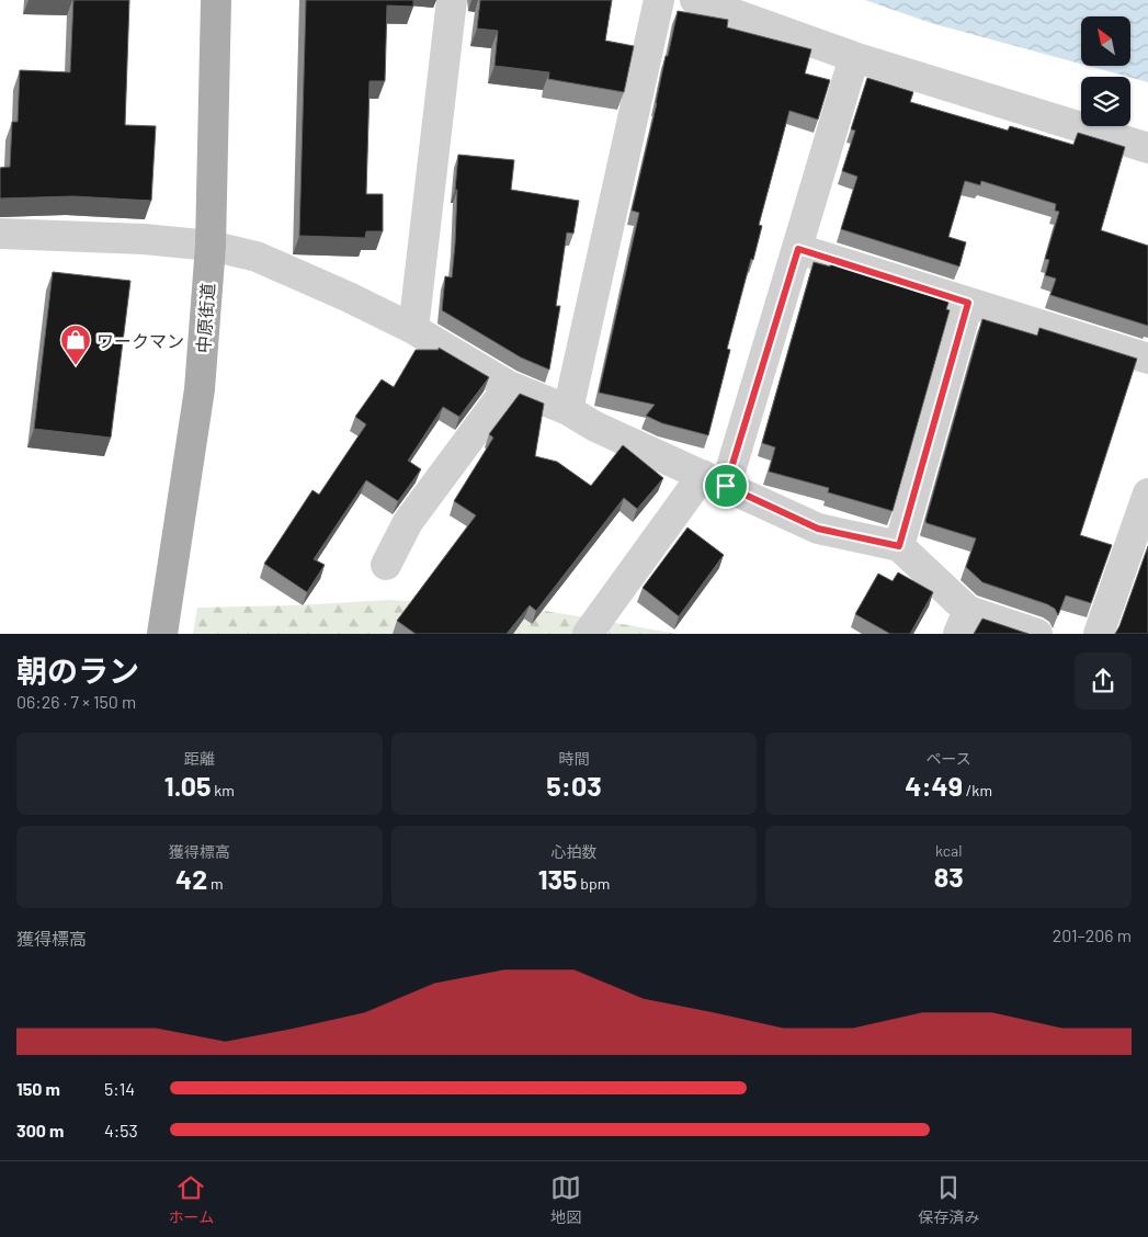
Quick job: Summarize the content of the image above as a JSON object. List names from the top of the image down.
{
  "streets": {
    "main road": ["中原街道"]
  },
  "places": {
    "shop": ["ワークマン"]
  },
  "north": "top left",
  "page": {
    "heading": ["朝のラン", "06:26 · 7 × 150 m"],
    "stats": [
      ["距離", "1.05 km"],
      ["時間", "5:03"],
      ["ペース", "4:49 /km"],
      ["獲得標高", "42 m"],
      ["心拍数", "135 bpm"],
      ["kcal", "83"]
    ],
    "chart": ["獲得標高", "201–206 m"],
    "list": [
      {
        "name": "150 m",
        "note": "5:14"
      },
      {
        "name": "300 m",
        "note": "4:53"
      }
    ],
    "tabs": ["ホーム", "地図", "保存済み"]
  }
}
